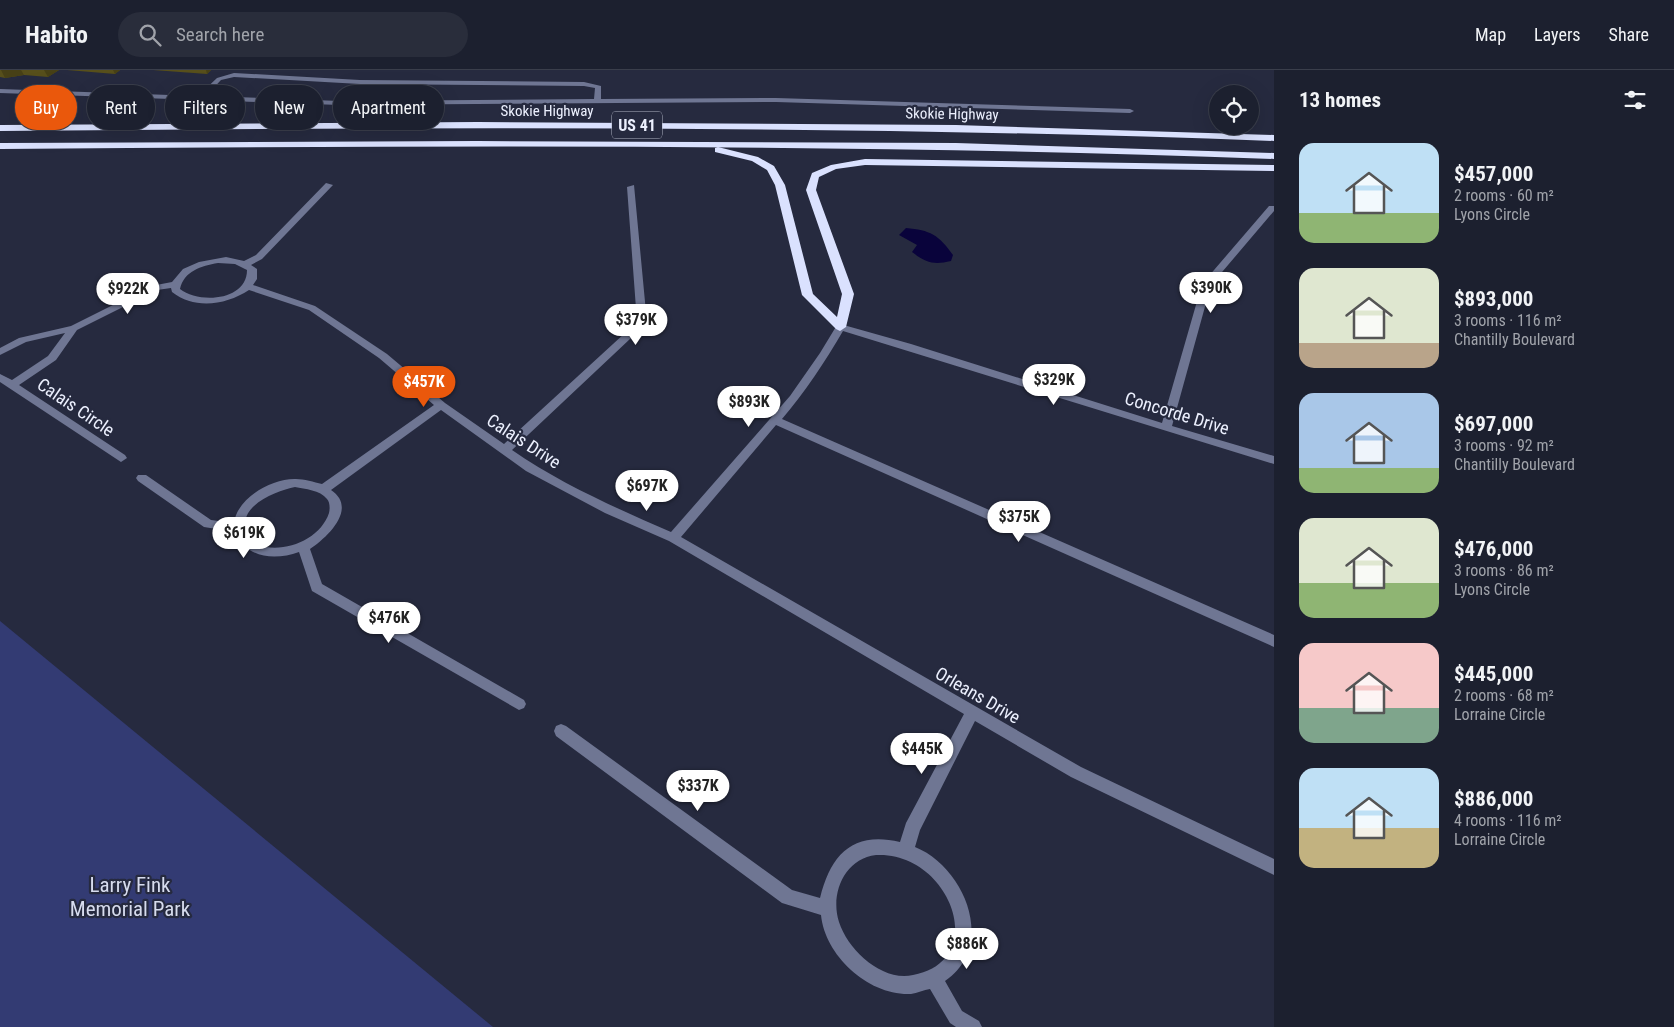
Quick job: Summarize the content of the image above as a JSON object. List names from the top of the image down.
{
  "streets": {
    "highway": ["Skokie Highway", "US 41"],
    "street": [
      "Calais Circle",
      "Concorde Drive",
      "Calais Drive",
      "Orleans Drive"
    ]
  },
  "crossings": [
    ["Calais Drive", "Orleans Drive"]
  ],
  "parks": ["Larry Fink Memorial Park"],
  "page": {
    "header": "Habito",
    "search": "Search here",
    "nav": ["Map", "Layers", "Share"],
    "heading": "13 homes",
    "chip": [
      "Buy",
      "Rent",
      "Filters",
      "New",
      "Apartment"
    ],
    "list": [
      {
        "name": "$457,000",
        "note": "2 rooms · 60 m² · Lyons Circle"
      },
      {
        "name": "$893,000",
        "note": "3 rooms · 116 m² · Chantilly Boulevard"
      },
      {
        "name": "$697,000",
        "note": "3 rooms · 92 m² · Chantilly Boulevard"
      },
      {
        "name": "$476,000",
        "note": "3 rooms · 86 m² · Lyons Circle"
      },
      {
        "name": "$445,000",
        "note": "2 rooms · 68 m² · Lorraine Circle"
      },
      {
        "name": "$886,000",
        "note": "4 rooms · 116 m² · Lorraine Circle"
      }
    ],
    "price": [
      "$390K",
      "$922K",
      "$379K",
      "$329K",
      "$457K",
      "$893K",
      "$697K",
      "$375K",
      "$619K",
      "$476K",
      "$445K",
      "$337K",
      "$886K"
    ]
  }
}
